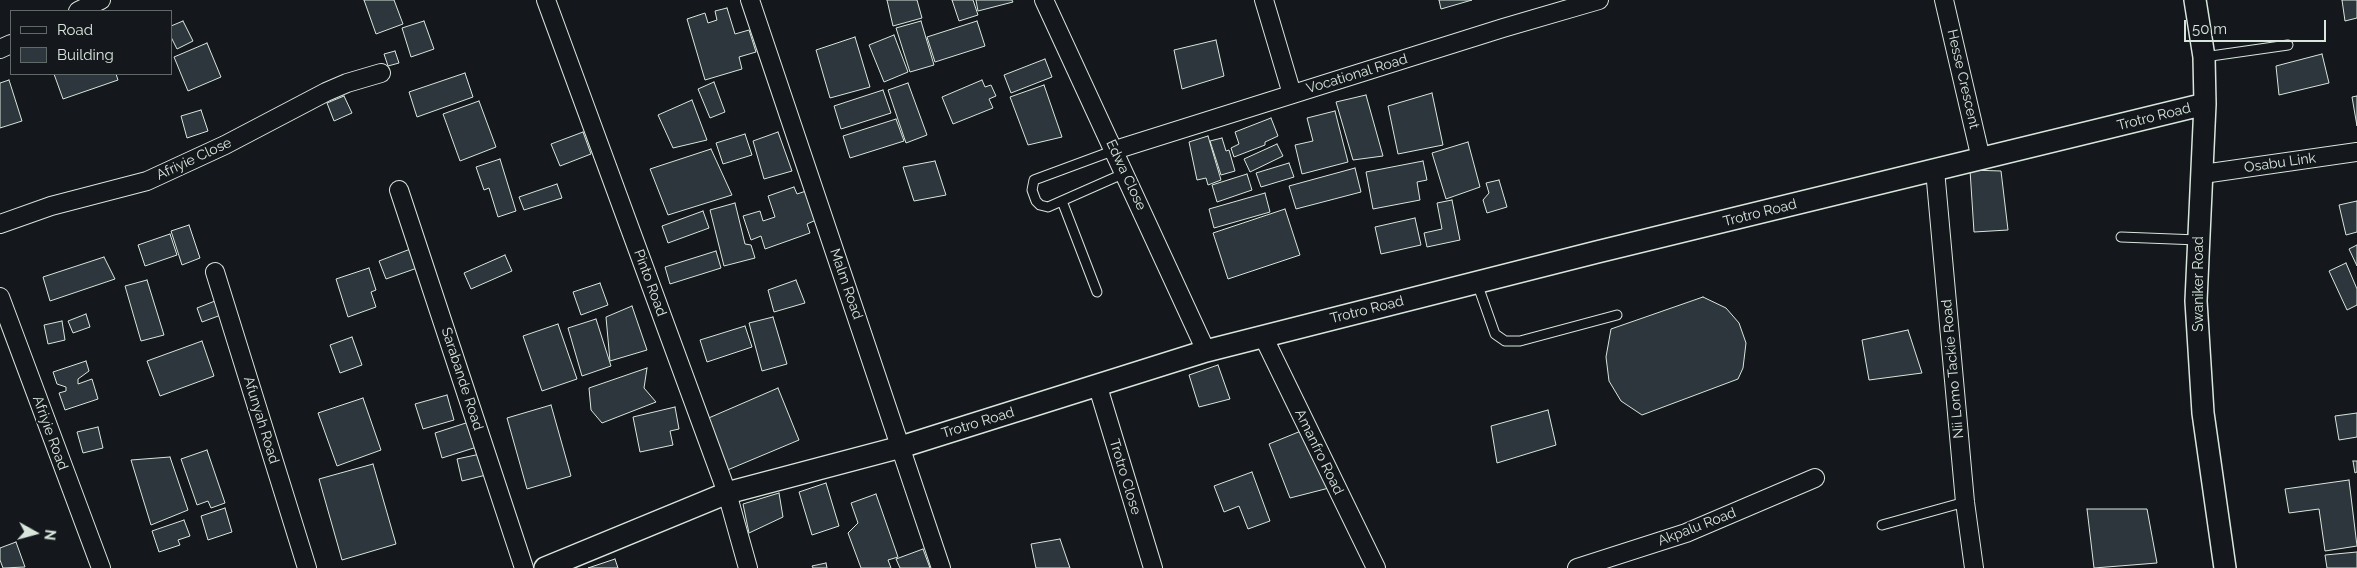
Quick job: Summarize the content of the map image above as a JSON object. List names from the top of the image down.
{
  "streets": {
    "street": [
      "Vocational Road",
      "Hesse Crescent",
      "Trotro Road",
      "Afriyie Close",
      "Osabu Link",
      "Edwa Close",
      "Pinto Road",
      "Malm Road",
      "Swaniker Road",
      "Nii Lomo Tackie Road",
      "Sarabande Road",
      "Afunyah Road",
      "Afriyie Road",
      "Amanfro Road",
      "Trotro Close",
      "Akpalu Road"
    ]
  },
  "crossings": [
    ["Vocational Road", "Edwa Close"],
    ["Hesse Crescent", "Trotro Road"],
    ["Trotro Road", "Edwa Close"],
    ["Trotro Road", "Pinto Road"],
    ["Trotro Road", "Malm Road"],
    ["Trotro Road", "Swaniker Road"],
    ["Trotro Road", "Nii Lomo Tackie Road"],
    ["Trotro Road", "Amanfro Road"],
    ["Trotro Road", "Trotro Close"],
    ["Osabu Link", "Swaniker Road"]
  ],
  "legend": ["Road", "Building"],
  "scale_bar": "50 m",
  "north": "right"
}
